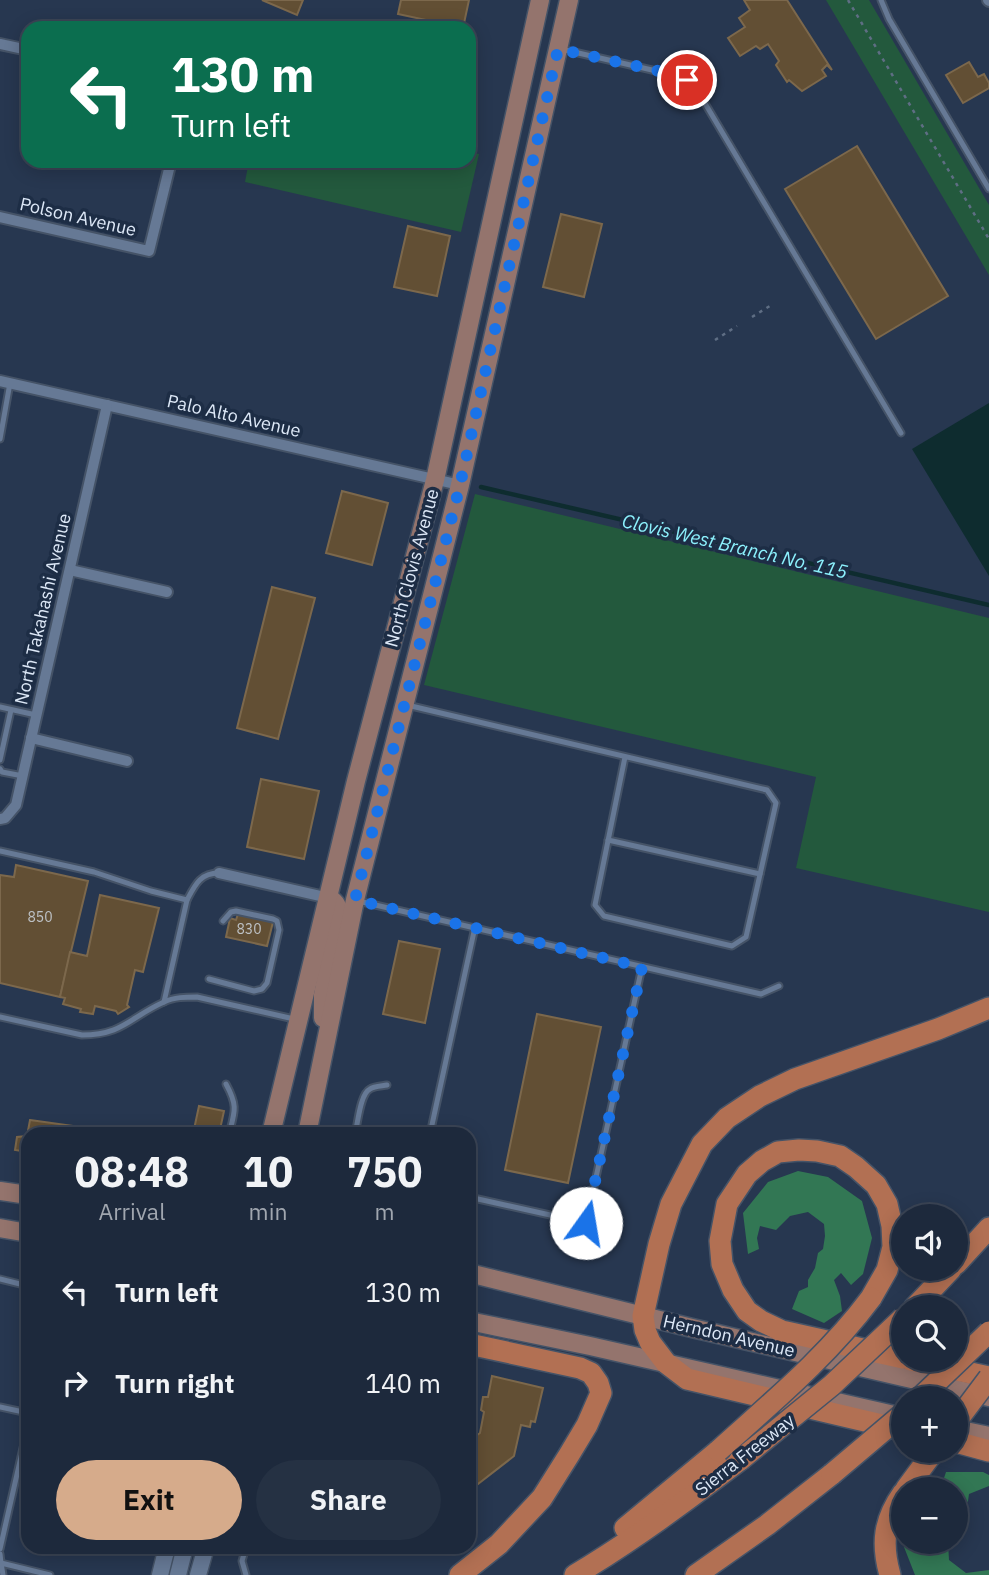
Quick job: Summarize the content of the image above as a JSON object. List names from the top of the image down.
{
  "streets": {
    "highway": ["Sierra Freeway"],
    "main road": ["North Clovis Avenue", "Herndon Avenue"],
    "street": ["Polson Avenue", "Palo Alto Avenue", "North Takahashi Avenue"]
  },
  "crossings": [
    ["Palo Alto Avenue", "North Clovis Avenue"],
    ["Palo Alto Avenue", "North Takahashi Avenue"]
  ],
  "water": ["Clovis West Branch No. 115"],
  "house_numbers": ["850", "830"],
  "page": {
    "turn": ["130 m", "Turn left"],
    "eta": [
      "08:48",
      "Arrival",
      "10",
      "min",
      "750",
      "m"
    ],
    "map_buttons": ["+", "−"],
    "list": [
      {
        "name": "Turn left",
        "value": "130 m"
      },
      {
        "name": "Turn right",
        "value": "140 m"
      }
    ],
    "buttons": ["Exit", "Share"]
  }
}
